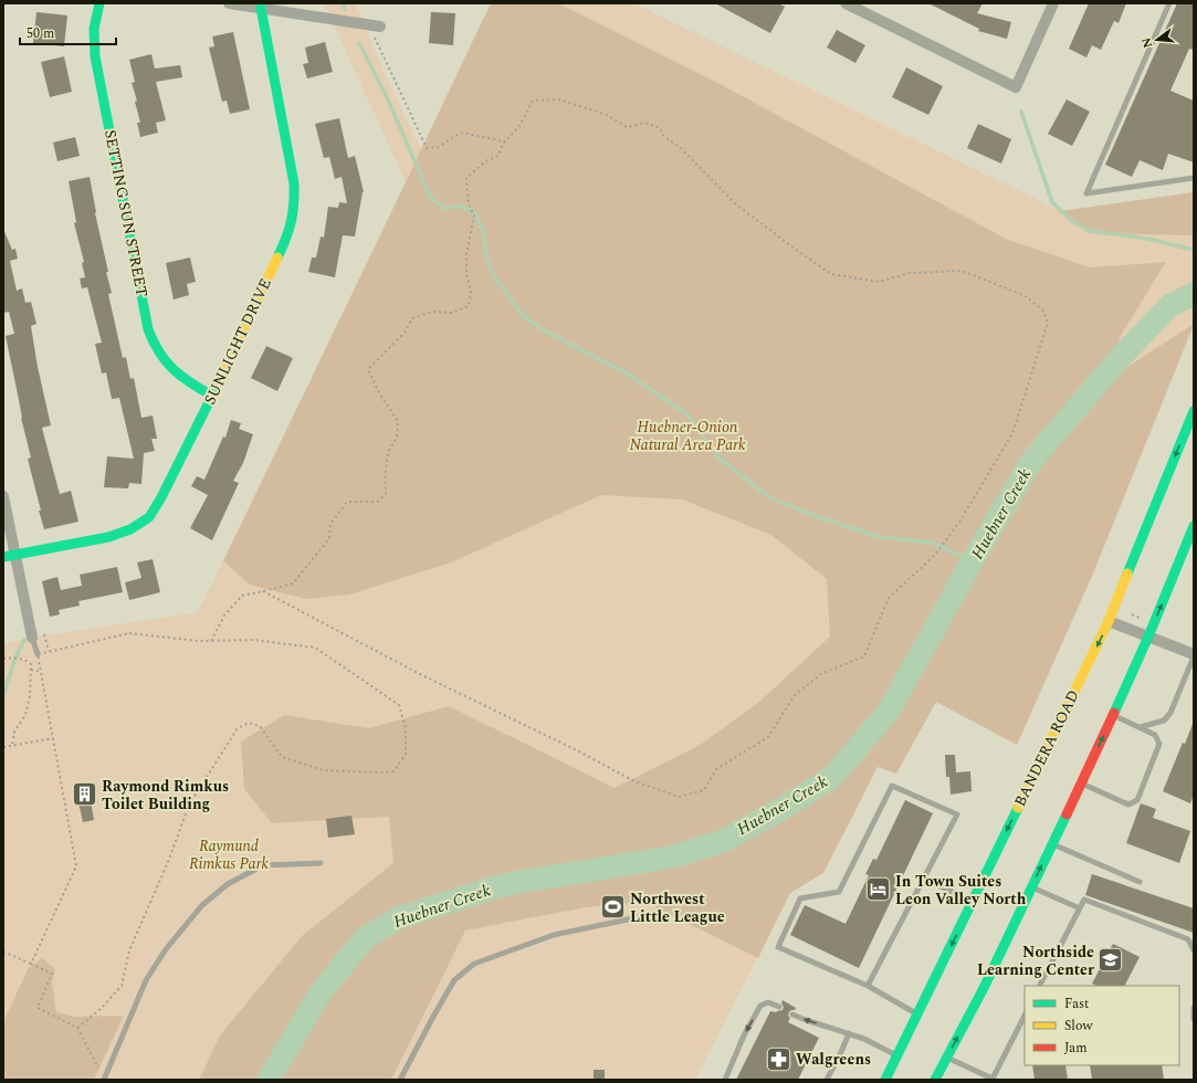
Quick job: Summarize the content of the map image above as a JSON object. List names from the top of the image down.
{
  "streets": {
    "main road": ["SETTING SUN STREET", "SUNLIGHT DRIVE", "BANDERA ROAD"]
  },
  "crossings": [
    ["SETTING SUN STREET", "SUNLIGHT DRIVE"]
  ],
  "water": ["Huebner Creek"],
  "parks": ["Huebner-Onion Natural Area Park", "Raymund Rimkus Park"],
  "places": {
    "building": ["Raymond Rimkus Toilet Building"],
    "hotel": ["In Town Suites Leon Valley North"],
    "sports": ["Northwest Little League"],
    "school or university": ["Northside Learning Center"],
    "pharmacy": ["Walgreens"]
  },
  "legend": ["Fast", "Slow", "Jam"],
  "scale_bar": "50 m",
  "north": "left"
}
